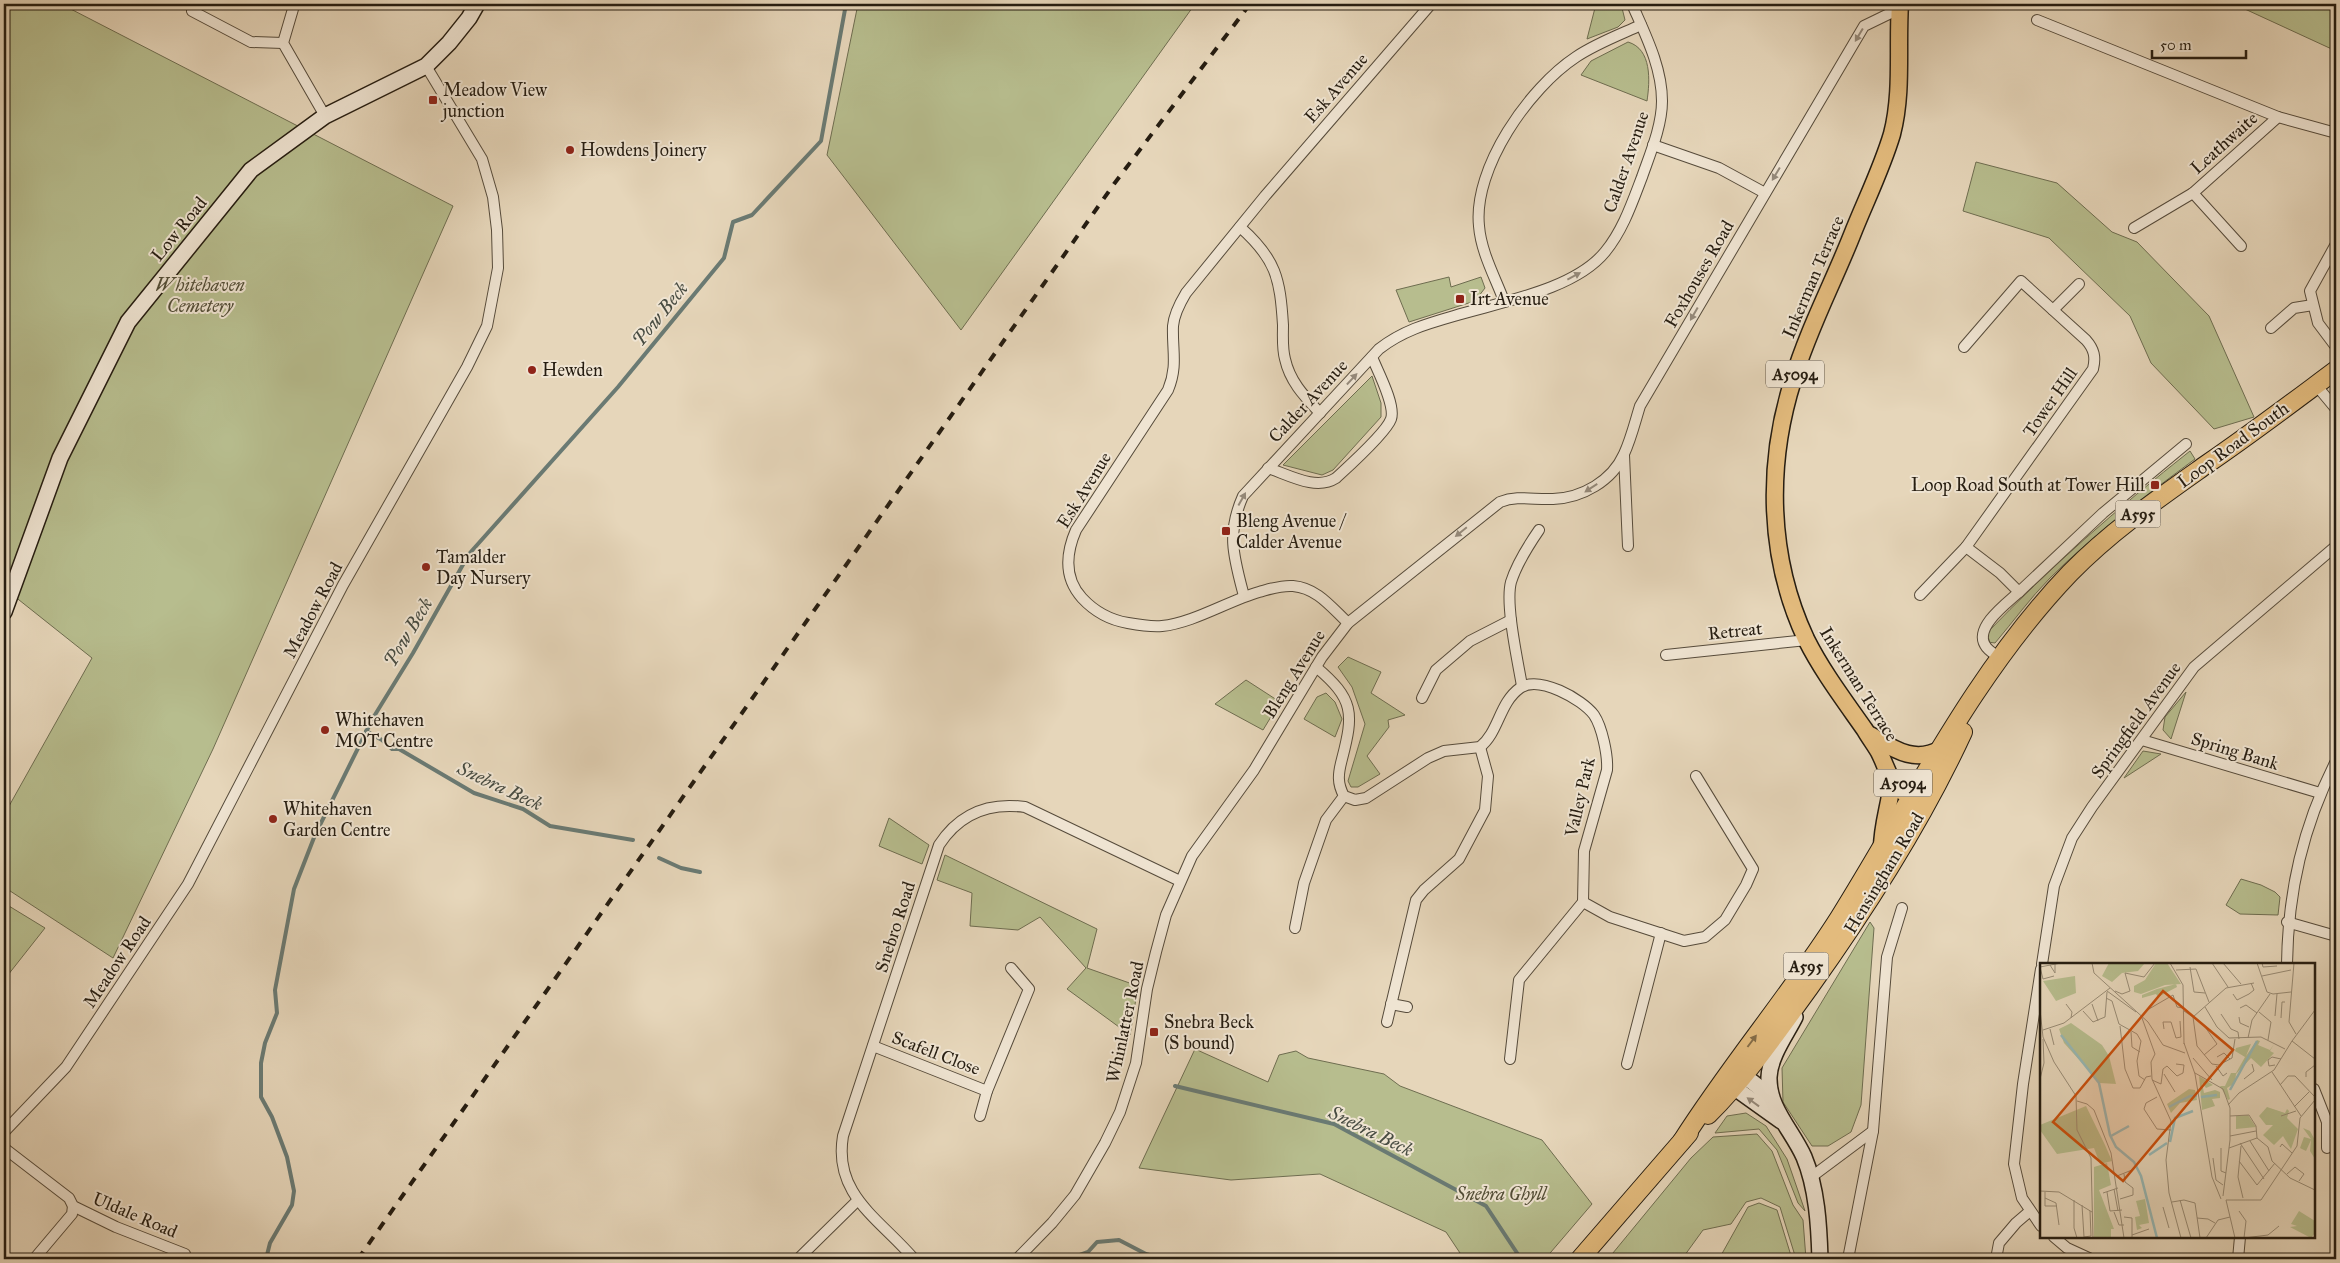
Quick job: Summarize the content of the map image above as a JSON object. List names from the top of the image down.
{
  "streets": {
    "highway": ["Loop Road South", "A595", "Hensingham Road"],
    "main road": ["Low Road", "Inkerman Terrace", "A5094"],
    "street": [
      "Esk Avenue",
      "Leathwaite",
      "Calder Avenue",
      "Foxhouses Road",
      "Tower Hill",
      "Meadow Road",
      "Retreat",
      "Bleng Avenue",
      "Springfield Avenue",
      "Spring Bank",
      "Valley Park",
      "Snebro Road",
      "Whinlatter Road",
      "Scafell Close",
      "Uldale Road"
    ]
  },
  "crossings": [
    ["Esk Avenue", "Calder Avenue"],
    ["Esk Avenue", "Bleng Avenue"],
    ["Low Road", "Meadow Road"],
    ["Foxhouses Road", "Inkerman Terrace"],
    ["Foxhouses Road", "Bleng Avenue"],
    ["Inkerman Terrace", "A5094"],
    ["Inkerman Terrace", "Retreat"],
    ["A5094", "A595"],
    ["A5094", "Hensingham Road"],
    ["Loop Road South", "A595"],
    ["Loop Road South", "Hensingham Road"],
    ["A595", "Hensingham Road"],
    ["Bleng Avenue", "Snebro Road"],
    ["Bleng Avenue", "Whinlatter Road"],
    ["Springfield Avenue", "Spring Bank"],
    ["Snebro Road", "Whinlatter Road"],
    ["Snebro Road", "Scafell Close"]
  ],
  "one_way": ["Calder Avenue", "Foxhouses Road", "Bleng Avenue"],
  "water": ["Pow Beck", "Snebra Beck"],
  "parks": ["Whitehaven Cemetery", "Snebra Ghyll"],
  "places": {
    "transit": [
      "Meadow View junction",
      "Irt Avenue",
      "Loop Road South at Tower Hill",
      "Bleng Avenue / Calder Avenue",
      "Snebra Beck (S bound)"
    ],
    "other": [
      "Howdens Joinery",
      "Hewden",
      "Tamalder Day Nursery",
      "Whitehaven MOT Centre",
      "Whitehaven Garden Centre"
    ]
  },
  "scale_bar": "50 m"
}
